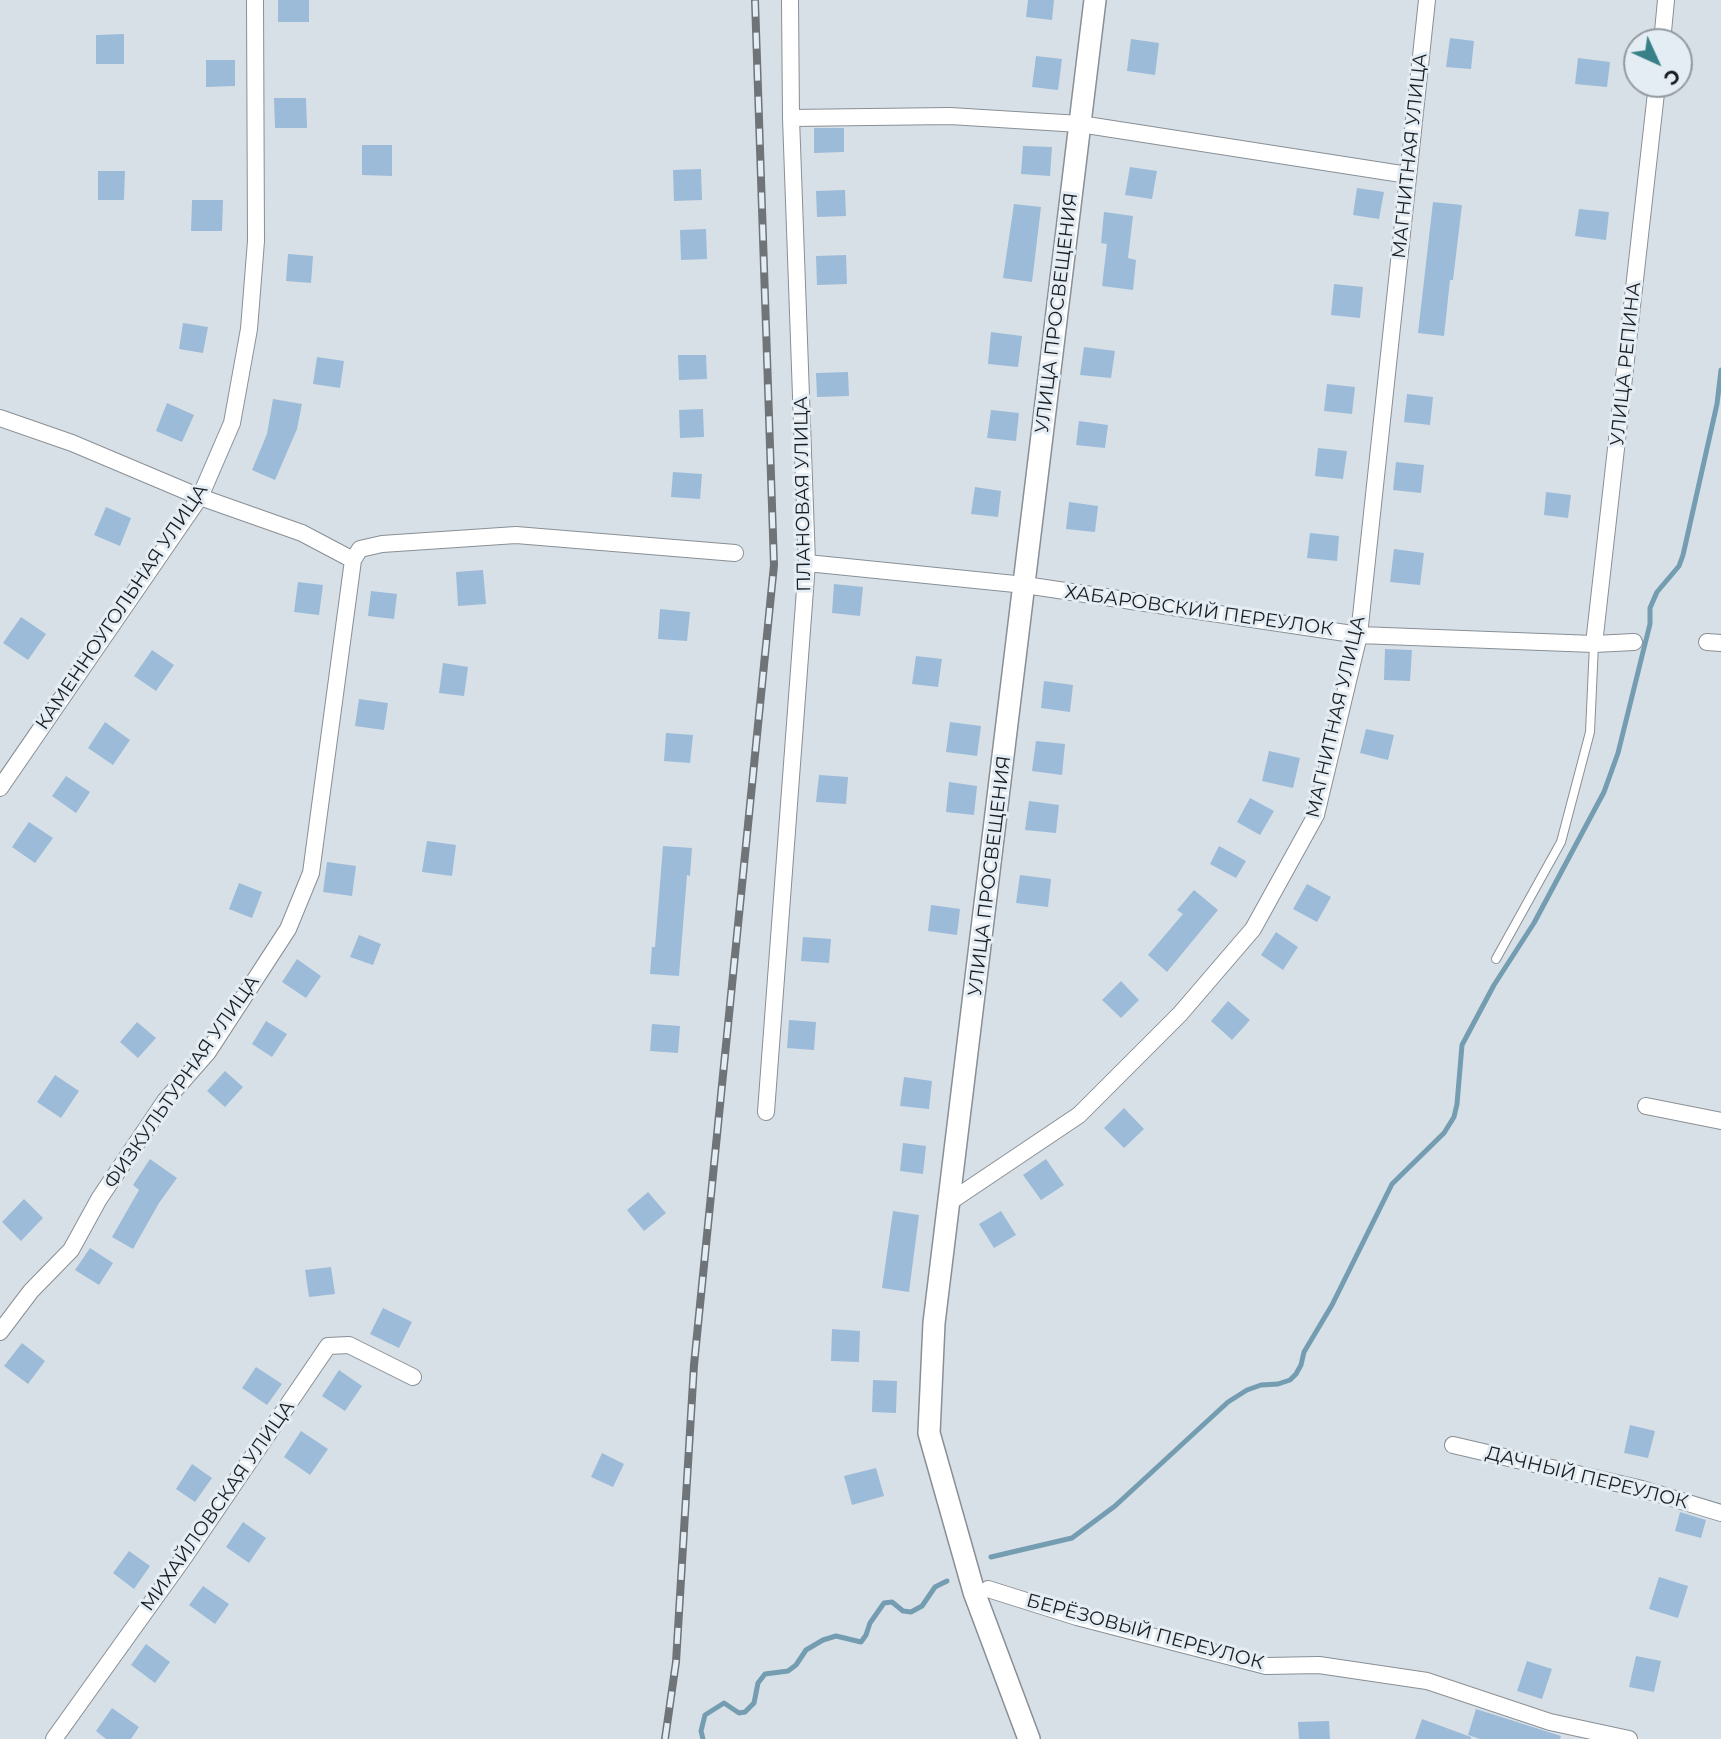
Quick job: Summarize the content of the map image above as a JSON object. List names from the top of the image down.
{
  "streets": {
    "street": [
      "МАГНИТНАЯ УЛИЦА",
      "УЛИЦА ПРОСВЕЩЕНИЯ",
      "УЛИЦА РЕПИНА",
      "ПЛАНОВАЯ УЛИЦА",
      "КАМЕННОУГОЛЬНАЯ УЛИЦА",
      "ХАБАРОВСКИЙ ПЕРЕУЛОК",
      "ФИЗКУЛЬТУРНАЯ УЛИЦА",
      "ДАЧНЫЙ ПЕРЕУЛОК",
      "МИХАЙЛОВСКАЯ УЛИЦА",
      "БЕРЁЗОВЫЙ ПЕРЕУЛОК"
    ]
  },
  "crossings": [
    ["МАГНИТНАЯ УЛИЦА", "УЛИЦА ПРОСВЕЩЕНИЯ"],
    ["МАГНИТНАЯ УЛИЦА", "ХАБАРОВСКИЙ ПЕРЕУЛОК"],
    ["УЛИЦА ПРОСВЕЩЕНИЯ", "ХАБАРОВСКИЙ ПЕРЕУЛОК"],
    ["УЛИЦА РЕПИНА", "ХАБАРОВСКИЙ ПЕРЕУЛОК"],
    ["ПЛАНОВАЯ УЛИЦА", "ХАБАРОВСКИЙ ПЕРЕУЛОК"]
  ],
  "north": "bottom right"
}
